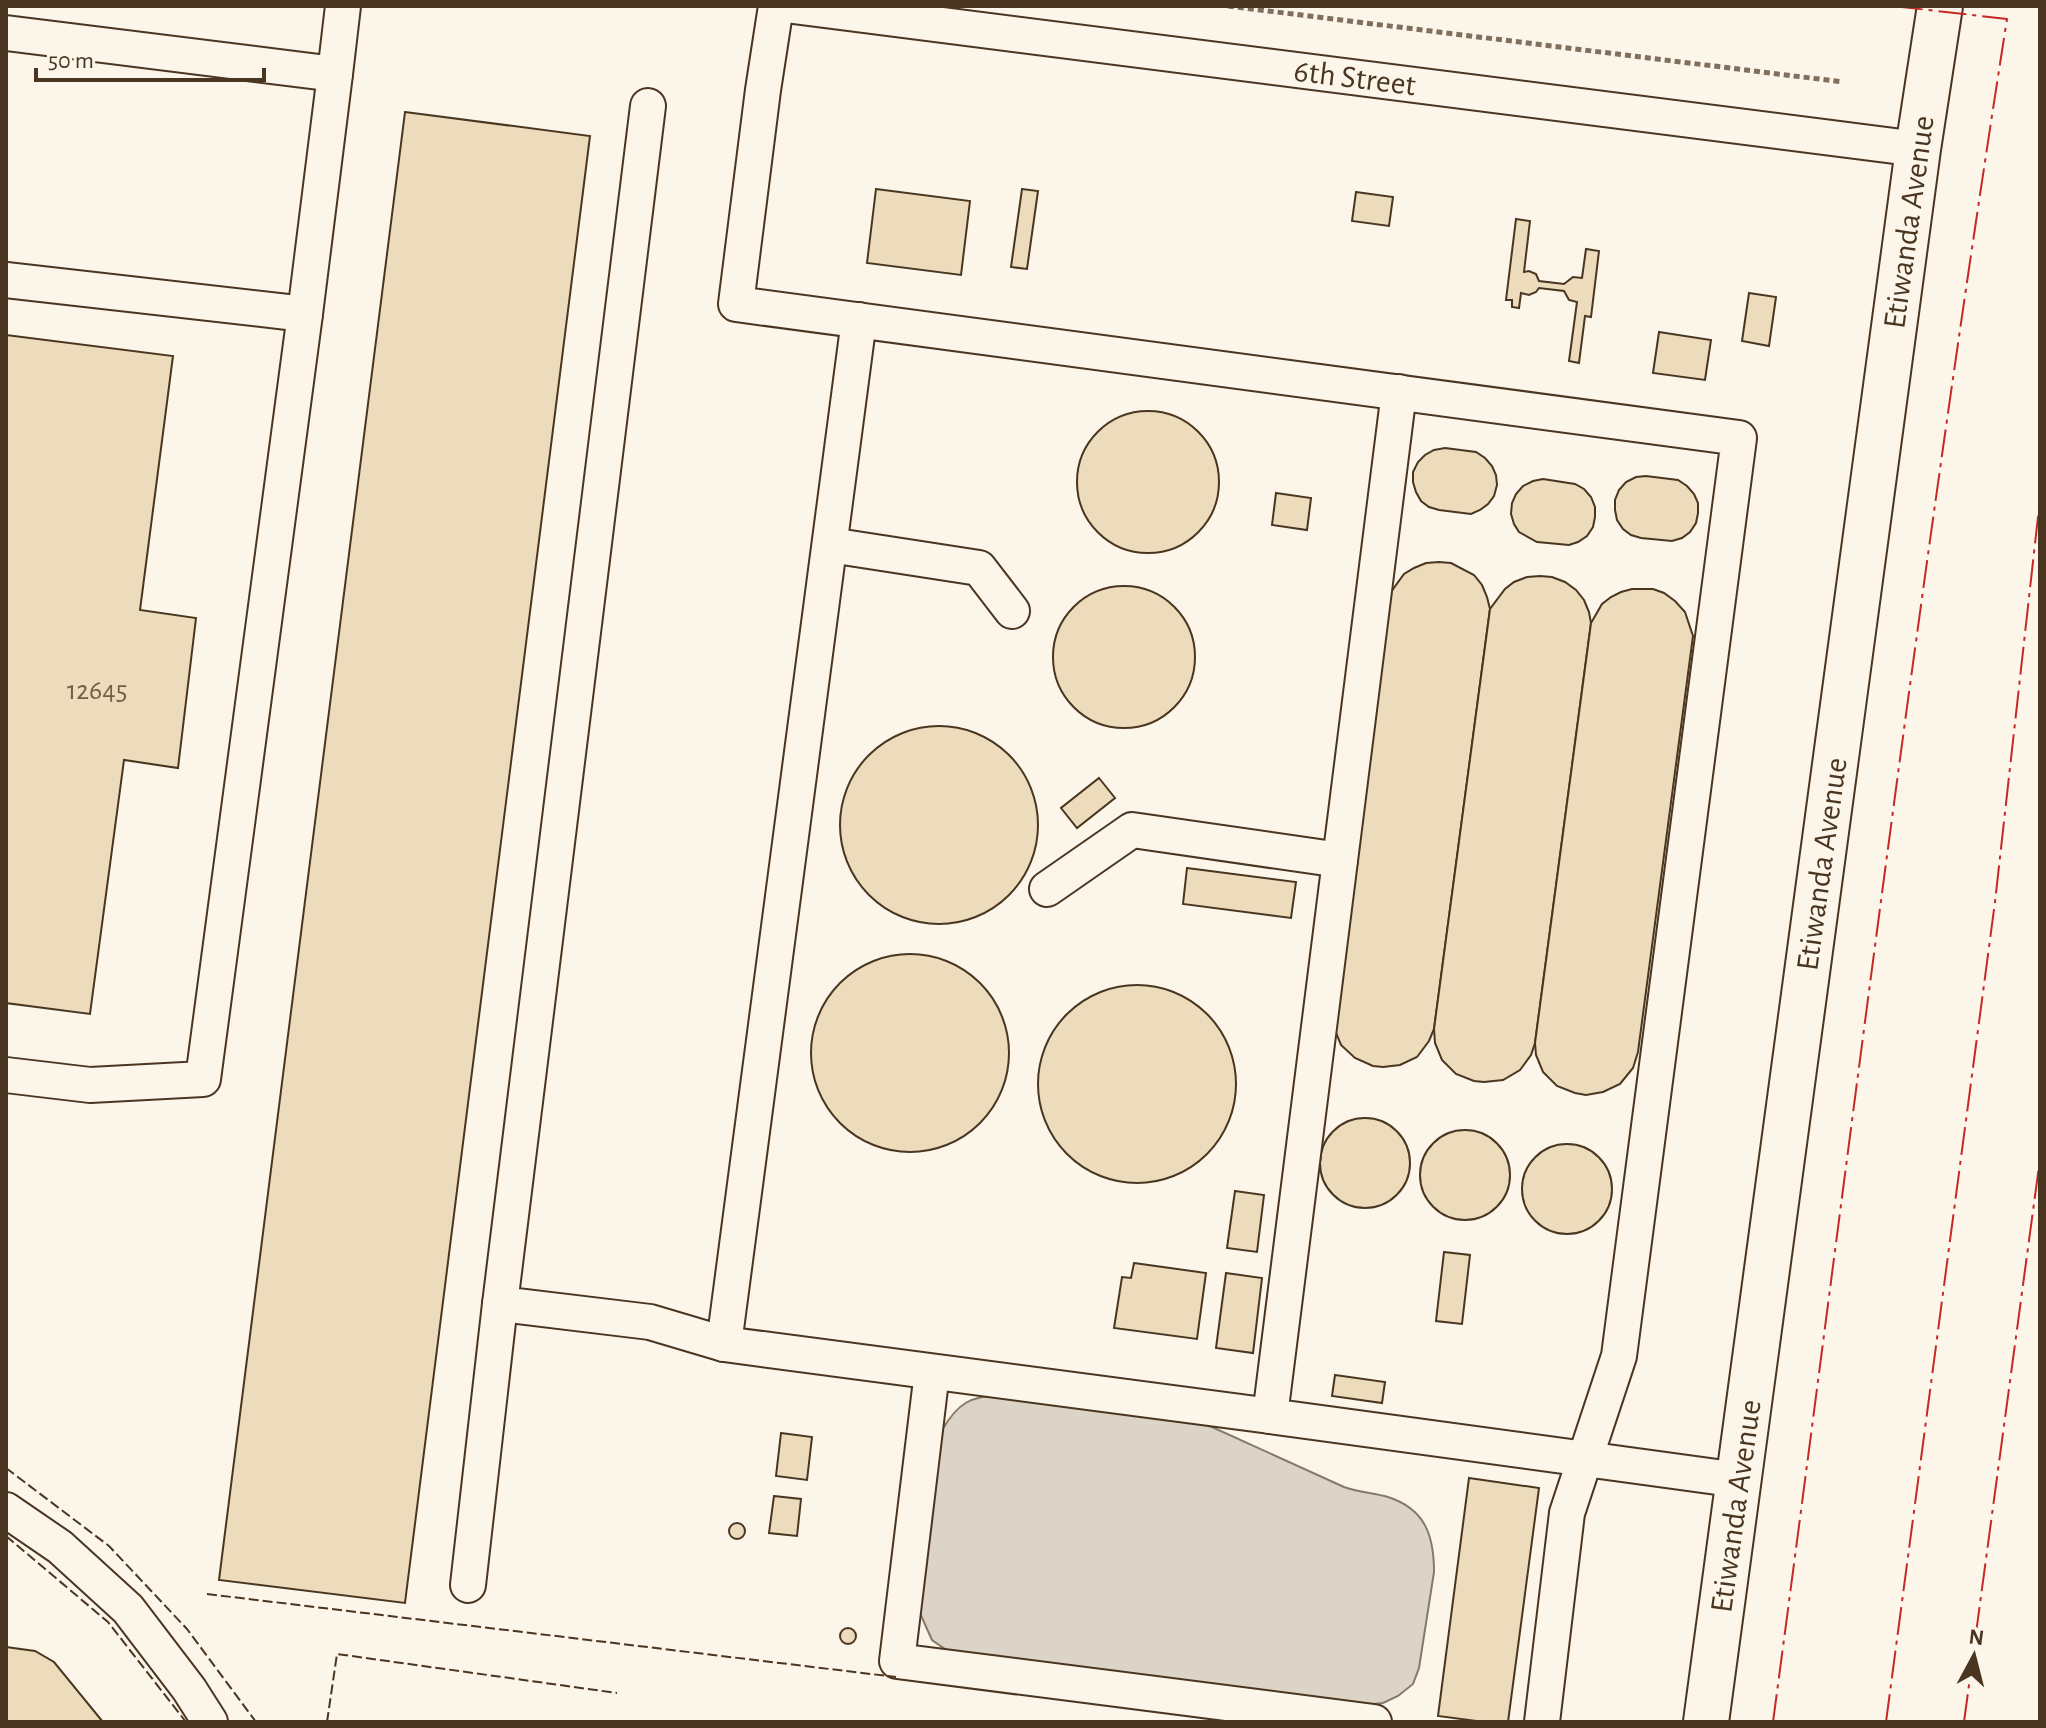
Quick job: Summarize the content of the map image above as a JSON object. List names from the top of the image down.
{
  "streets": {
    "main road": ["Etiwanda Avenue"],
    "street": ["6th Street"]
  },
  "crossings": [
    ["6th Street", "Etiwanda Avenue"]
  ],
  "house_numbers": ["12645"],
  "scale_bar": "50 m",
  "north": "top"
}
